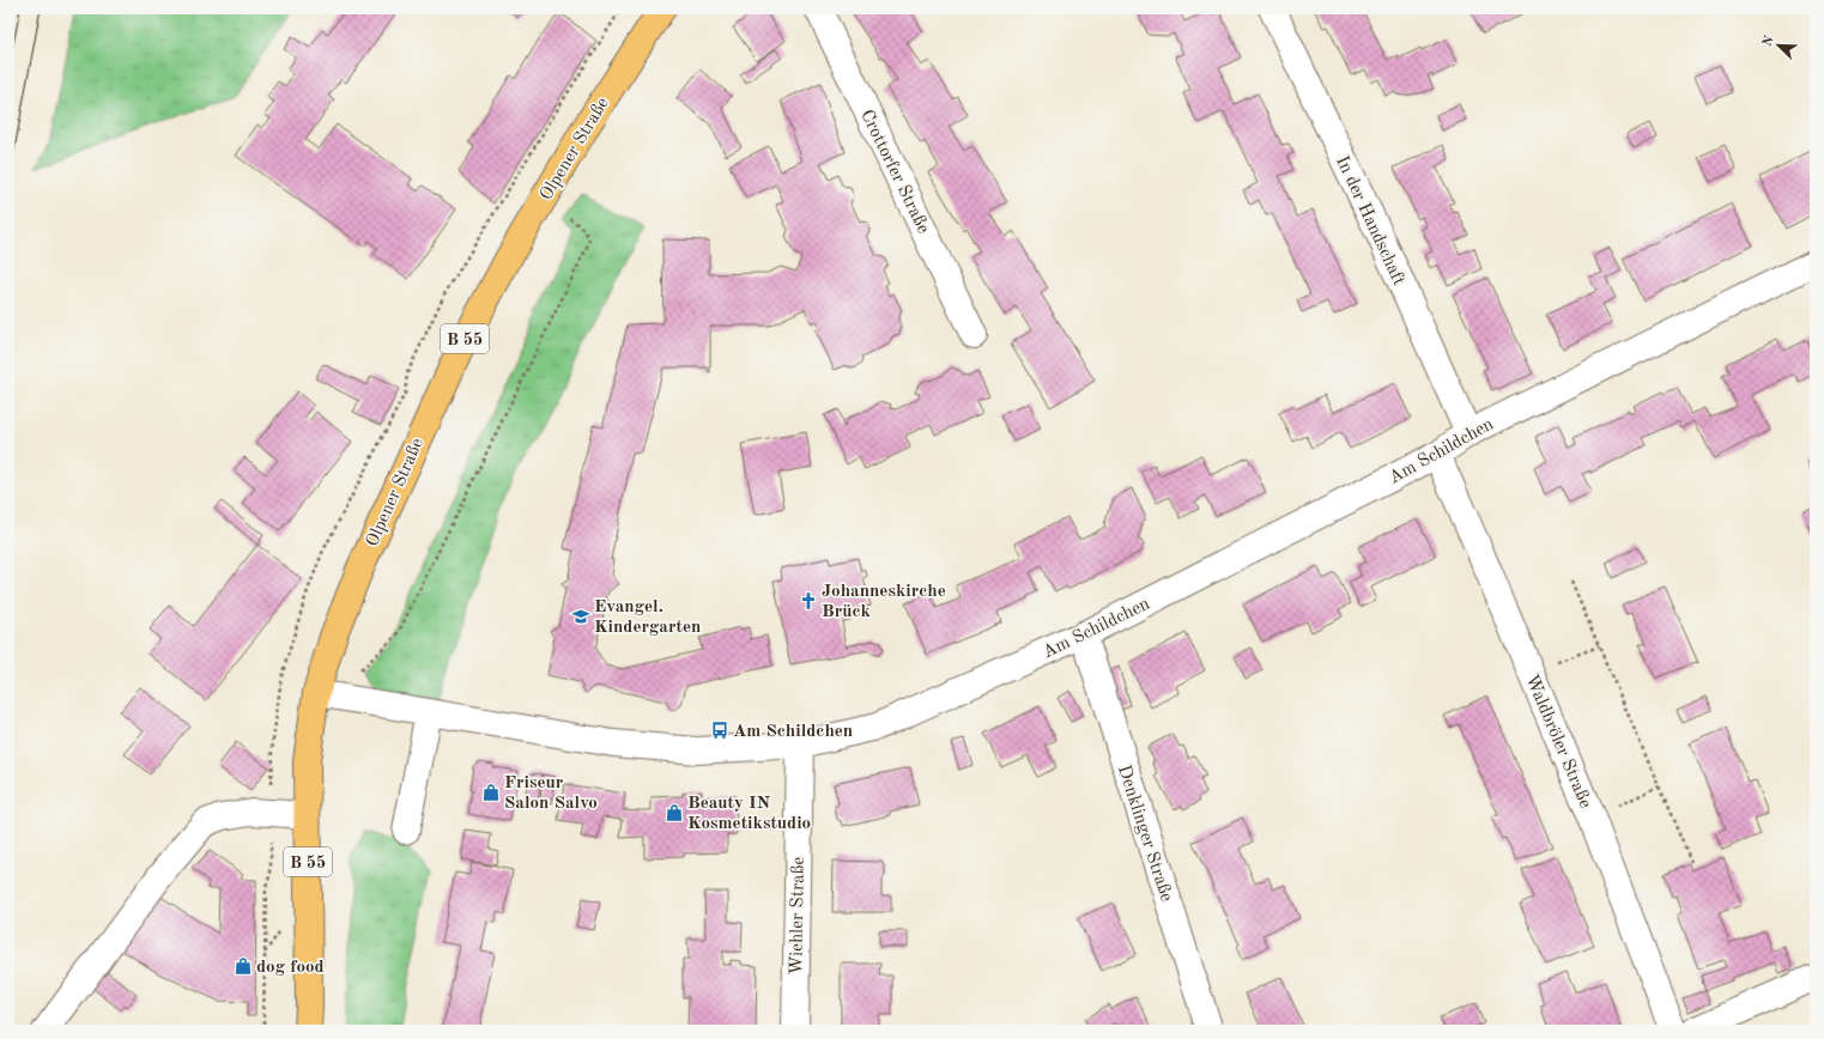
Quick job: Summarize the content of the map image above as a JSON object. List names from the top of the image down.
{
  "streets": {
    "main road": ["Olpener Straße", "B 55"],
    "street": [
      "Crottorfer Straße",
      "In der Handschaft",
      "Am Schildchen",
      "Waldbröler Straße",
      "Denklinger Straße",
      "Wiehler Straße"
    ]
  },
  "crossings": [
    ["Olpener Straße", "Am Schildchen"],
    ["In der Handschaft", "Am Schildchen"],
    ["Am Schildchen", "Waldbröler Straße"],
    ["Am Schildchen", "Denklinger Straße"],
    ["Am Schildchen", "Wiehler Straße"]
  ],
  "places": {
    "church": ["Johanneskirche Brück"],
    "school or university": ["Evangel. Kindergarten"],
    "bus stop": ["Am Schildchen"],
    "shop": ["Friseur Salon Salvo", "Beauty IN Kosmetikstudio", "dog food"]
  },
  "north": "top left"
}
